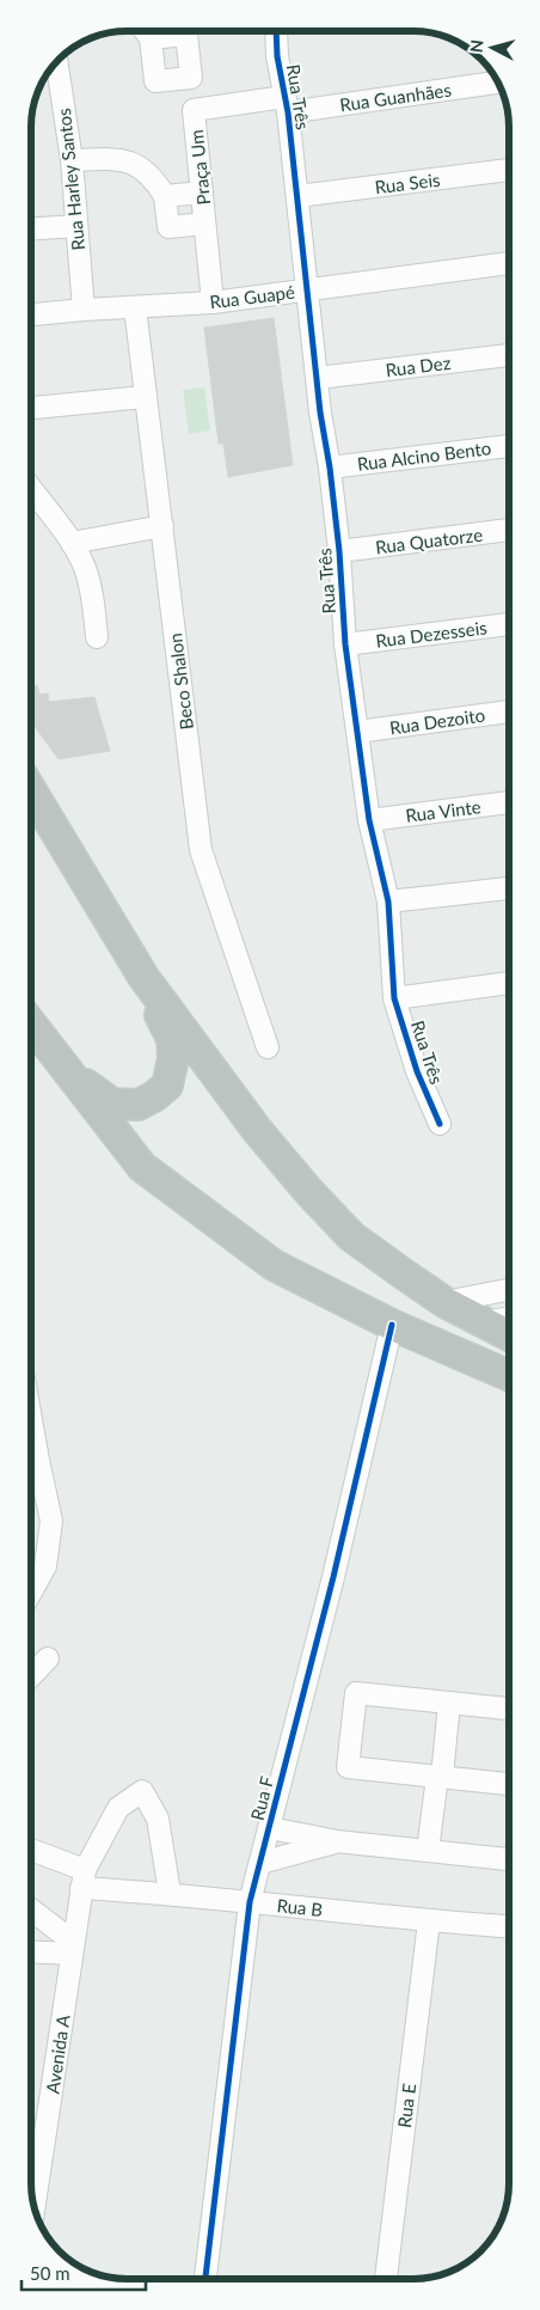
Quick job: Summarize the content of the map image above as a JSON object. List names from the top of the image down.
{
  "streets": {
    "street": [
      "Rua Três",
      "Rua Guanhães",
      "Praça Um",
      "Rua Harley Santos",
      "Rua Seis",
      "Rua Guapé",
      "Rua Dez",
      "Rua Alcino Bento",
      "Rua Quatorze",
      "Rua Dezesseis",
      "Beco Shalon",
      "Rua Dezoito",
      "Rua Vinte",
      "Rua F",
      "Rua B",
      "Avenida A",
      "Rua E"
    ]
  },
  "crossings": [
    ["Rua Três", "Rua Guanhães"],
    ["Rua Três", "Praça Um"],
    ["Rua Três", "Rua Seis"],
    ["Rua Três", "Rua Guapé"],
    ["Rua Três", "Rua Dez"],
    ["Rua Três", "Rua Alcino Bento"],
    ["Rua Três", "Rua Quatorze"],
    ["Rua Três", "Rua Dezesseis"],
    ["Rua Três", "Rua Dezoito"],
    ["Rua Três", "Rua Vinte"],
    ["Rua Guanhães", "Praça Um"],
    ["Praça Um", "Rua Guapé"],
    ["Rua Harley Santos", "Rua Guapé"],
    ["Rua Guapé", "Beco Shalon"],
    ["Rua F", "Rua B"],
    ["Rua B", "Avenida A"],
    ["Rua B", "Rua E"]
  ],
  "scale_bar": "50 m",
  "north": "left"
}
